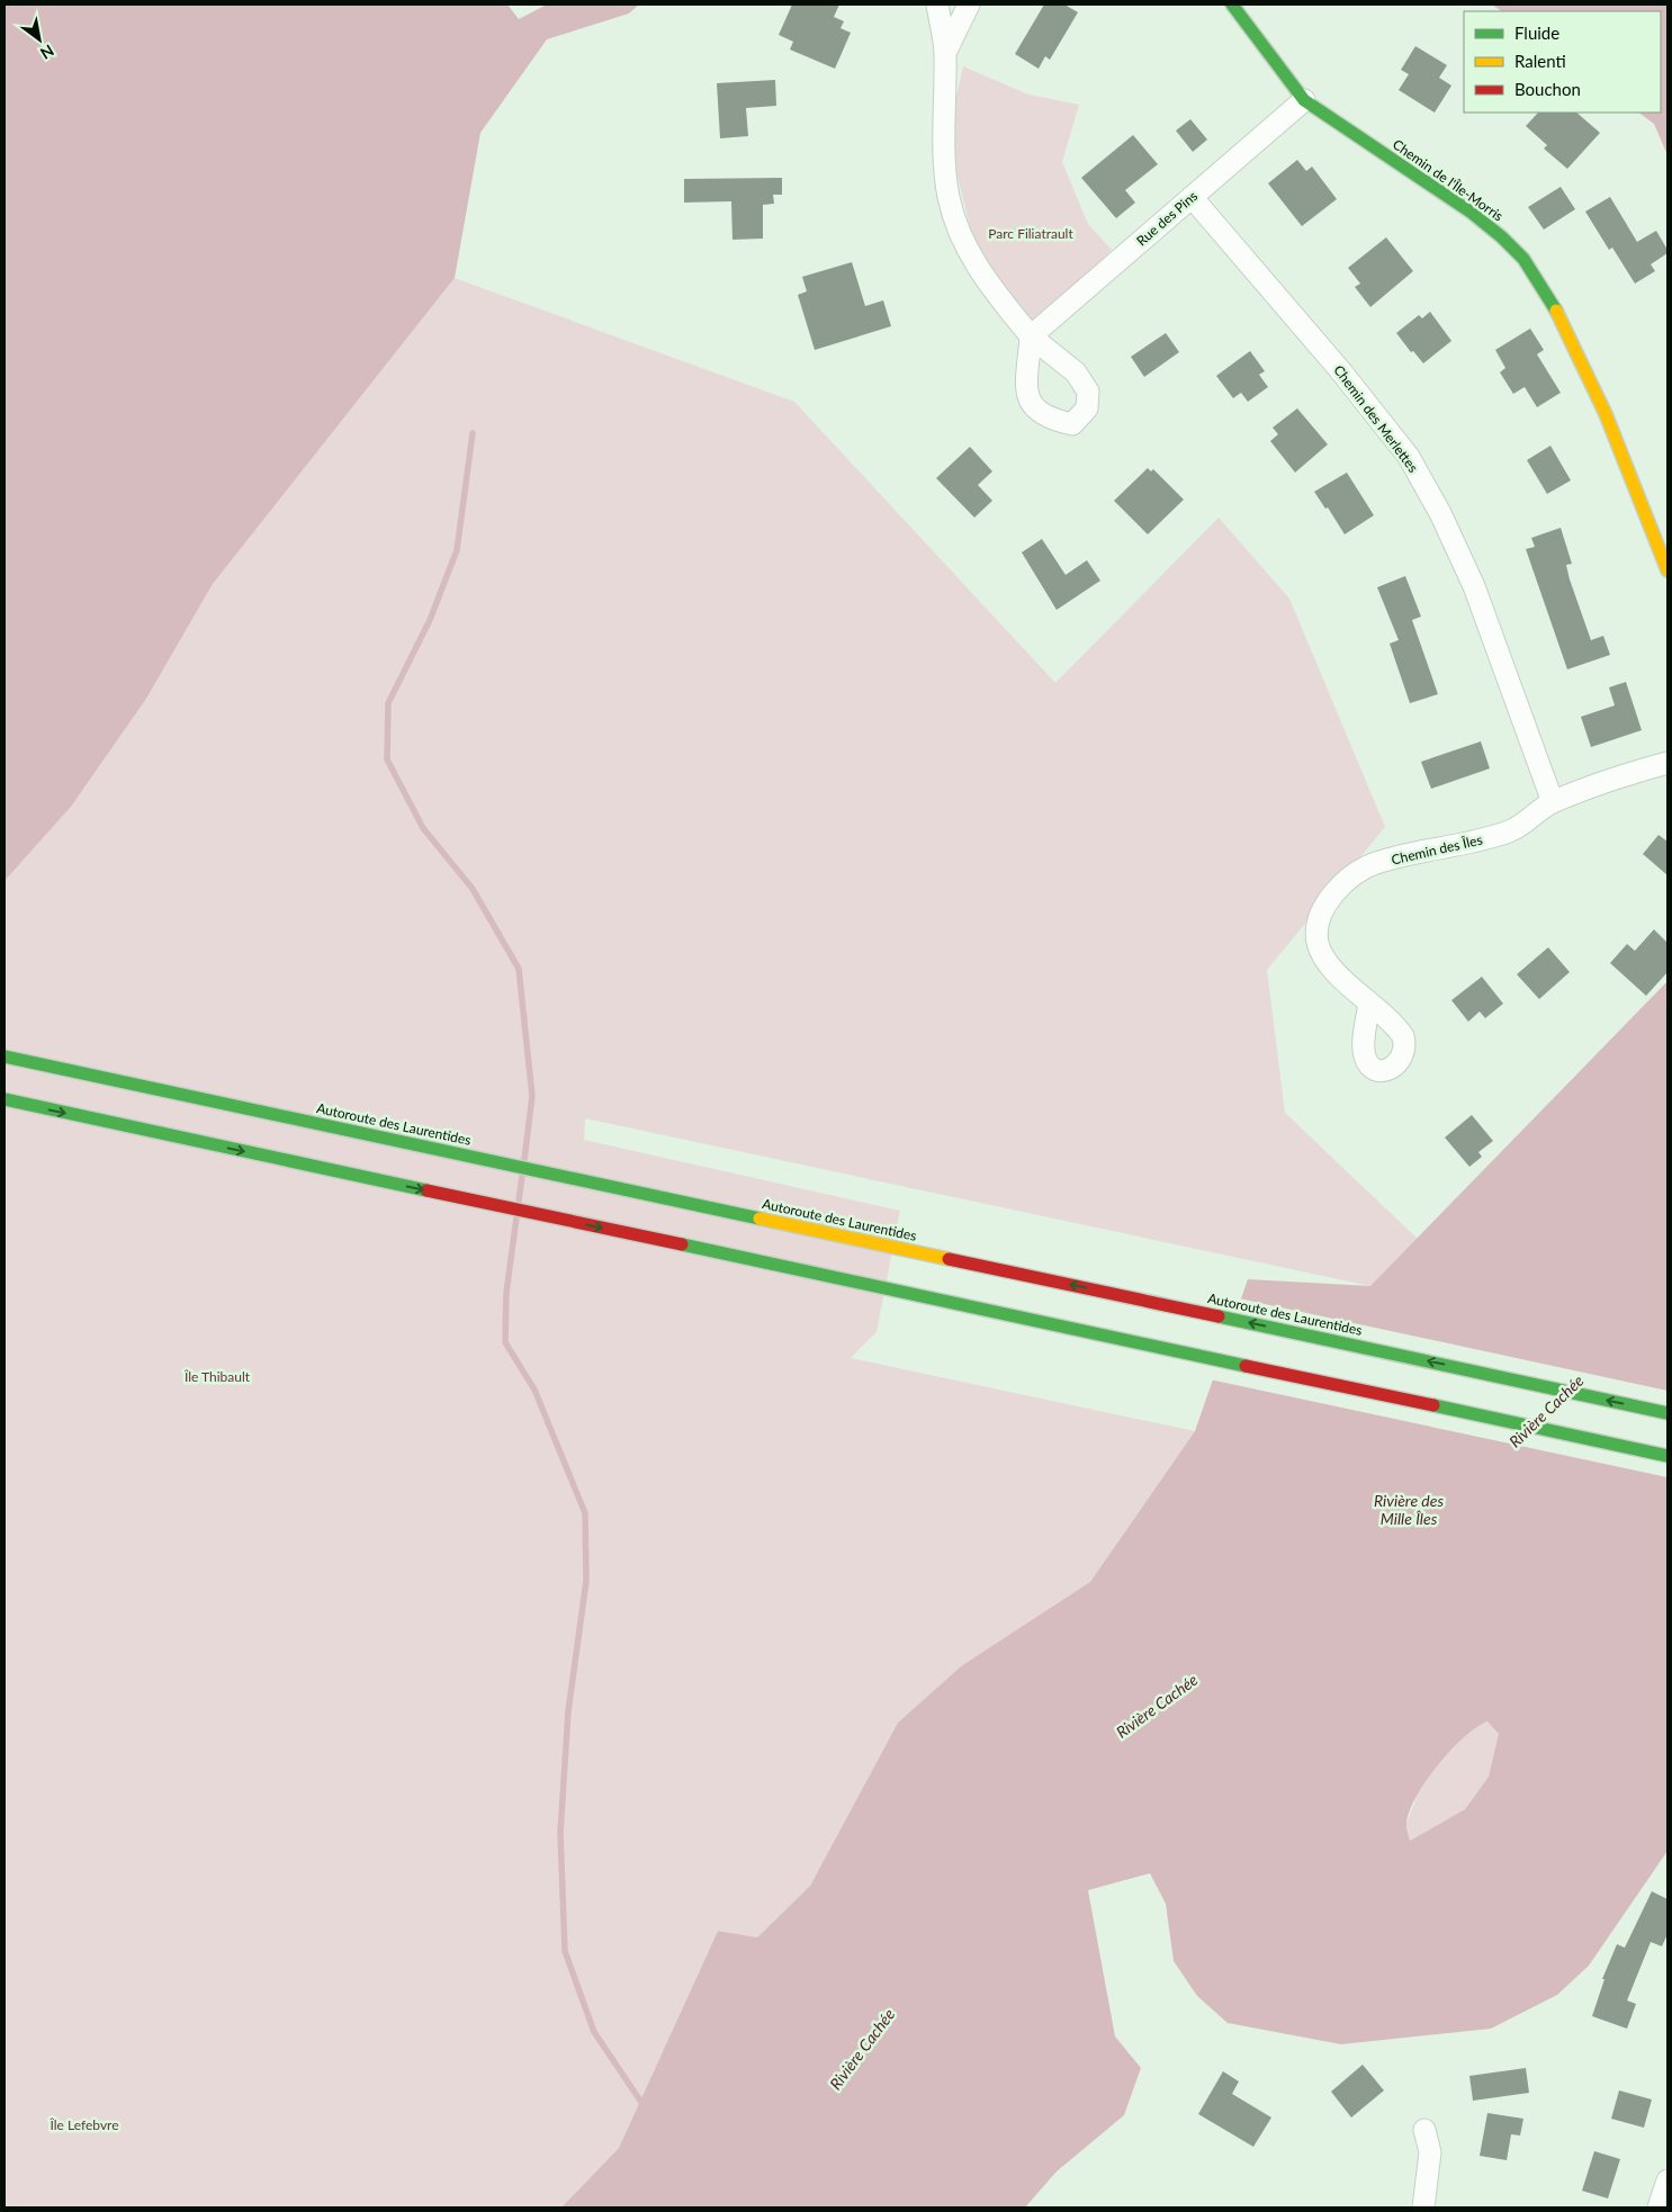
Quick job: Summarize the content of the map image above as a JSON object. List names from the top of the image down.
{
  "streets": {
    "main road": ["Chemin de l'Île-Morris", "Autoroute des Laurentides"],
    "street": ["Rue des Pins", "Chemin des Merlettes", "Chemin des Îles"]
  },
  "crossings": [
    ["Chemin de l'Île-Morris", "Rue des Pins"],
    ["Rue des Pins", "Chemin des Merlettes"],
    ["Chemin des Merlettes", "Chemin des Îles"]
  ],
  "water": ["Rivière Cachée", "Rivière des Mille Îles"],
  "parks": ["Parc Filiatrault", "Île Thibault", "Île Lefebvre"],
  "legend": ["Fluide", "Ralenti", "Bouchon"],
  "north": "bottom right"
}
